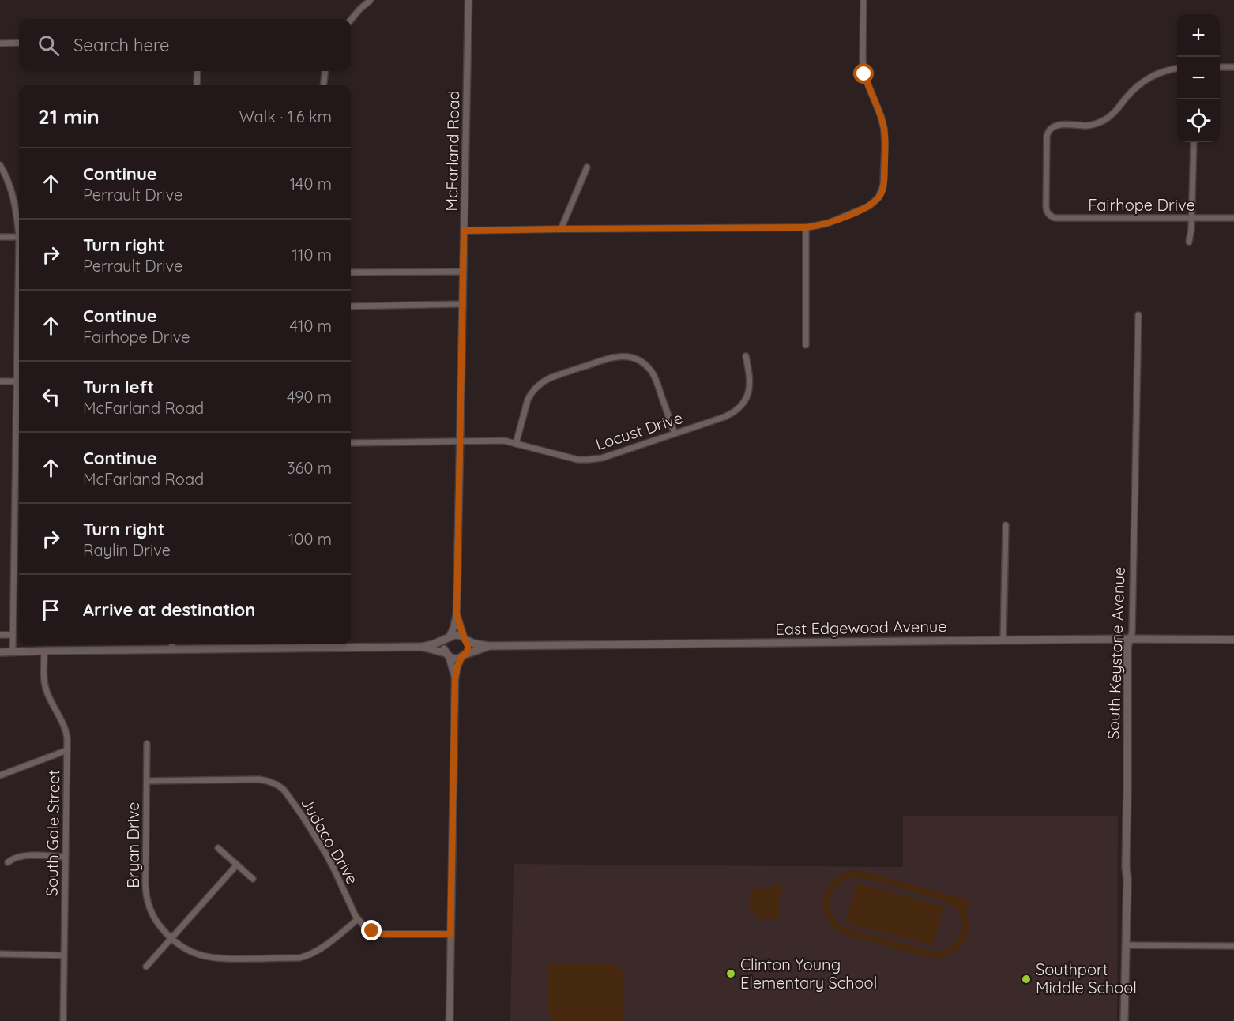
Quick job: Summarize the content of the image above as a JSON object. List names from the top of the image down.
{
  "streets": {
    "main road": ["East Edgewood Avenue", "South Keystone Avenue"],
    "street": [
      "McFarland Road",
      "Fairhope Drive",
      "Locust Drive",
      "South Gale Street",
      "Judaco Drive",
      "Bryan Drive"
    ]
  },
  "crossings": [
    ["McFarland Road", "Locust Drive"],
    ["McFarland Road", "East Edgewood Avenue"],
    ["East Edgewood Avenue", "South Keystone Avenue"],
    ["East Edgewood Avenue", "South Gale Street"],
    ["Judaco Drive", "Bryan Drive"]
  ],
  "places": ["Clinton Young Elementary School", "Southport Middle School"],
  "page": {
    "map_buttons": ["+", "−"],
    "search": "Search here",
    "heading": ["21 min", "Walk · 1.6 km"],
    "list": [
      ["Continue", "Perrault Drive", "140 m"],
      ["Turn right", "Perrault Drive", "110 m"],
      ["Continue", "Fairhope Drive", "410 m"],
      ["Turn left", "McFarland Road", "490 m"],
      ["Continue", "McFarland Road", "360 m"],
      ["Turn right", "Raylin Drive", "100 m"],
      "Arrive at destination"
    ]
  }
}
